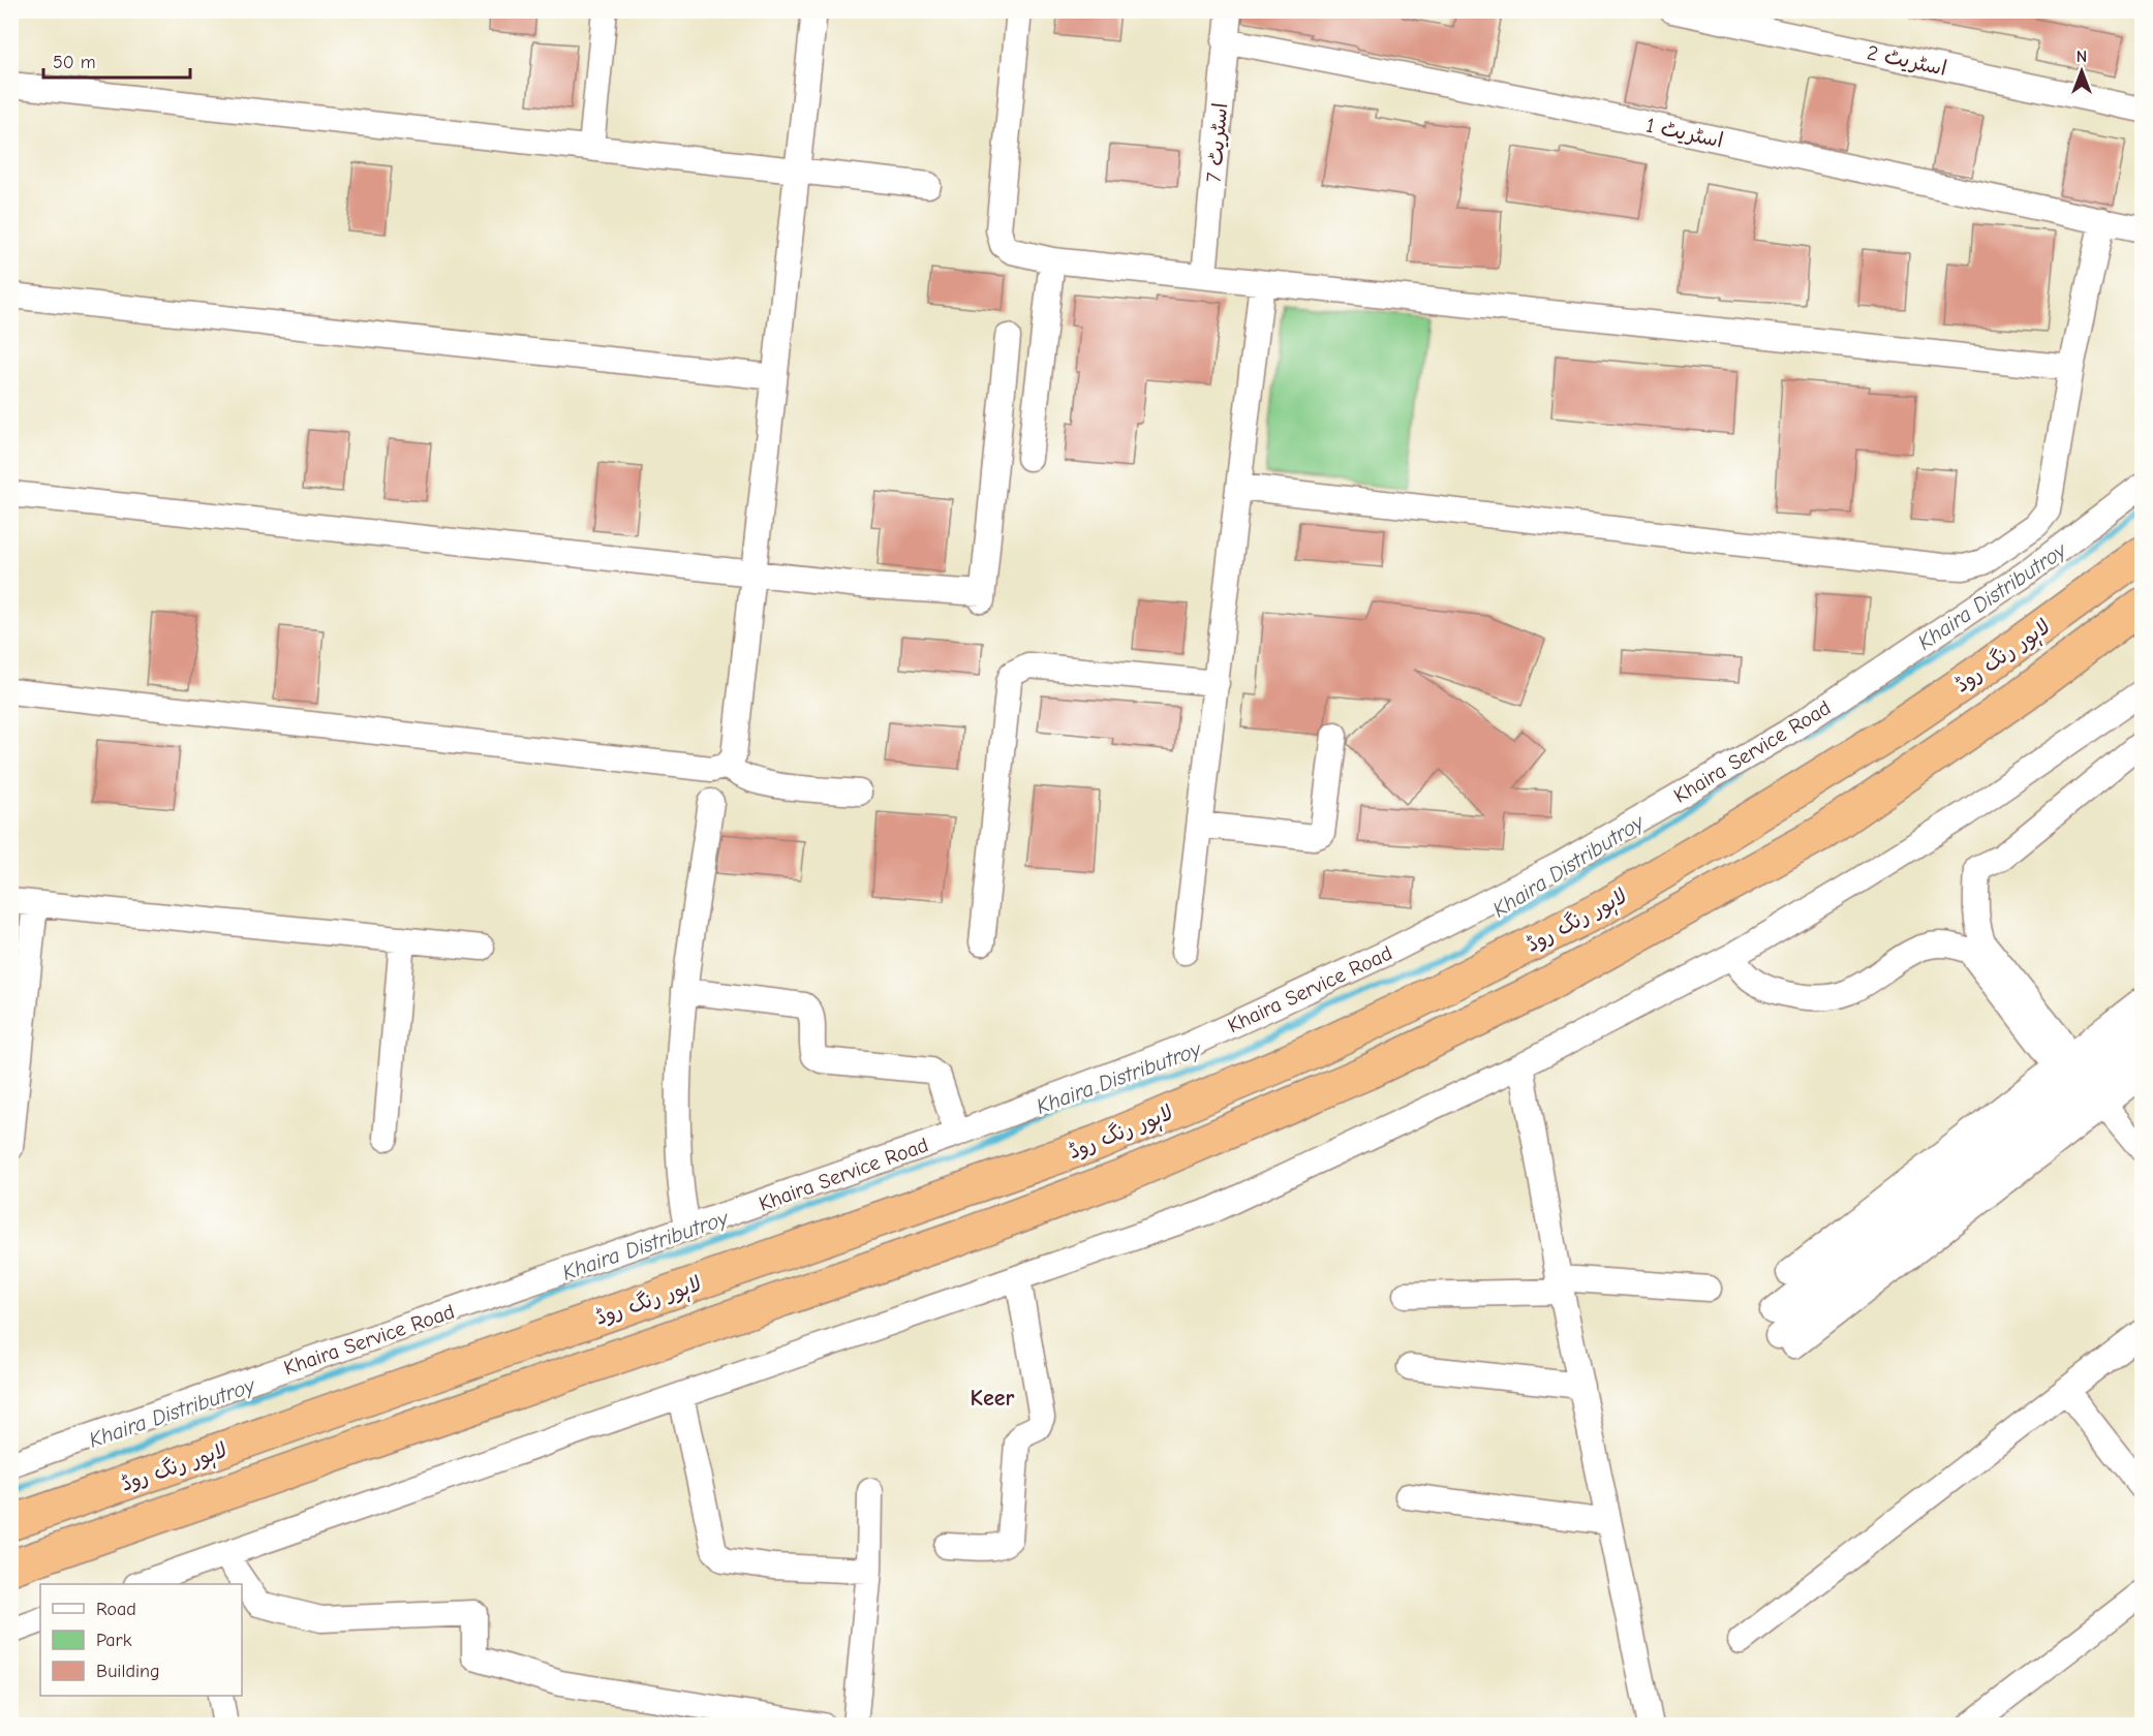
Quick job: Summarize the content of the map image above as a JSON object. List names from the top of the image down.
{
  "streets": {
    "highway": ["لاہور رنگ روڈ"],
    "street": [
      "اسٹریٹ 2",
      "اسٹریٹ 1",
      "اسٹریٹ 7",
      "Khaira Service Road"
    ]
  },
  "crossings": [
    ["اسٹریٹ 1", "اسٹریٹ 7"]
  ],
  "districts": ["Keer"],
  "water": ["Khaira Distributroy"],
  "legend": ["Road", "Park", "Building"],
  "scale_bar": "50 m",
  "north": "top"
}
